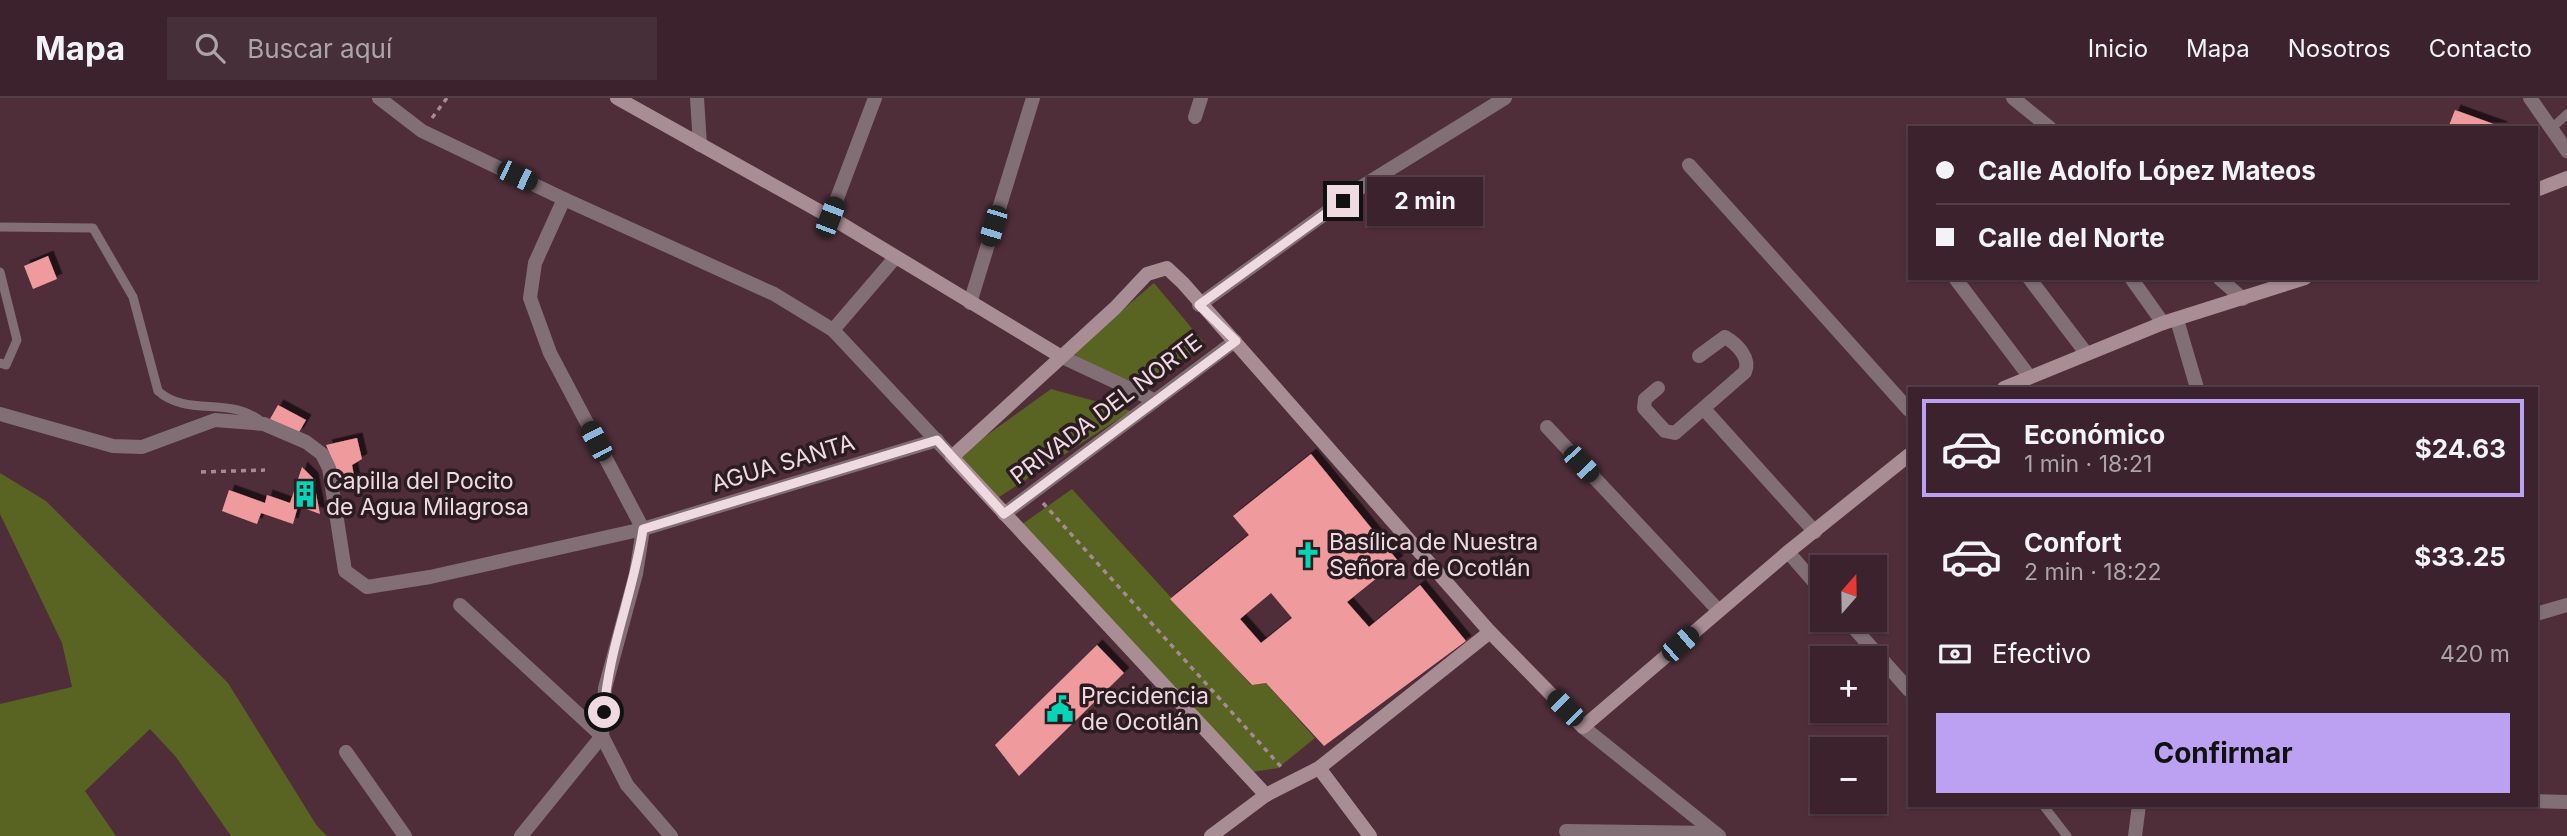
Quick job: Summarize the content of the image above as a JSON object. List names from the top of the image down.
{
  "streets": {
    "street": ["PRIVADA DEL NORTE", "AGUA SANTA"]
  },
  "places": {
    "building": ["Capilla del Pocito de Agua Milagrosa"],
    "church": ["Basílica de Nuestra Señora de Ocotlán"],
    "public building": ["Precidencia de Ocotlán"]
  },
  "north": "top",
  "page": {
    "header": "Mapa",
    "search": "Buscar aquí",
    "nav": [
      "Inicio",
      "Mapa",
      "Nosotros",
      "Contacto"
    ],
    "banner": ["Calle Adolfo López Mateos", "Calle del Norte"],
    "bubble": "2 min",
    "list": [
      {
        "name": "Económico",
        "note": "1 min · 18:21",
        "value": "$24.63"
      },
      {
        "name": "Confort",
        "note": "2 min · 18:22",
        "value": "$33.25"
      }
    ],
    "map_buttons": ["+", "−"],
    "pay": ["Efectivo", "420 m"],
    "buttons": "Confirmar"
  }
}
